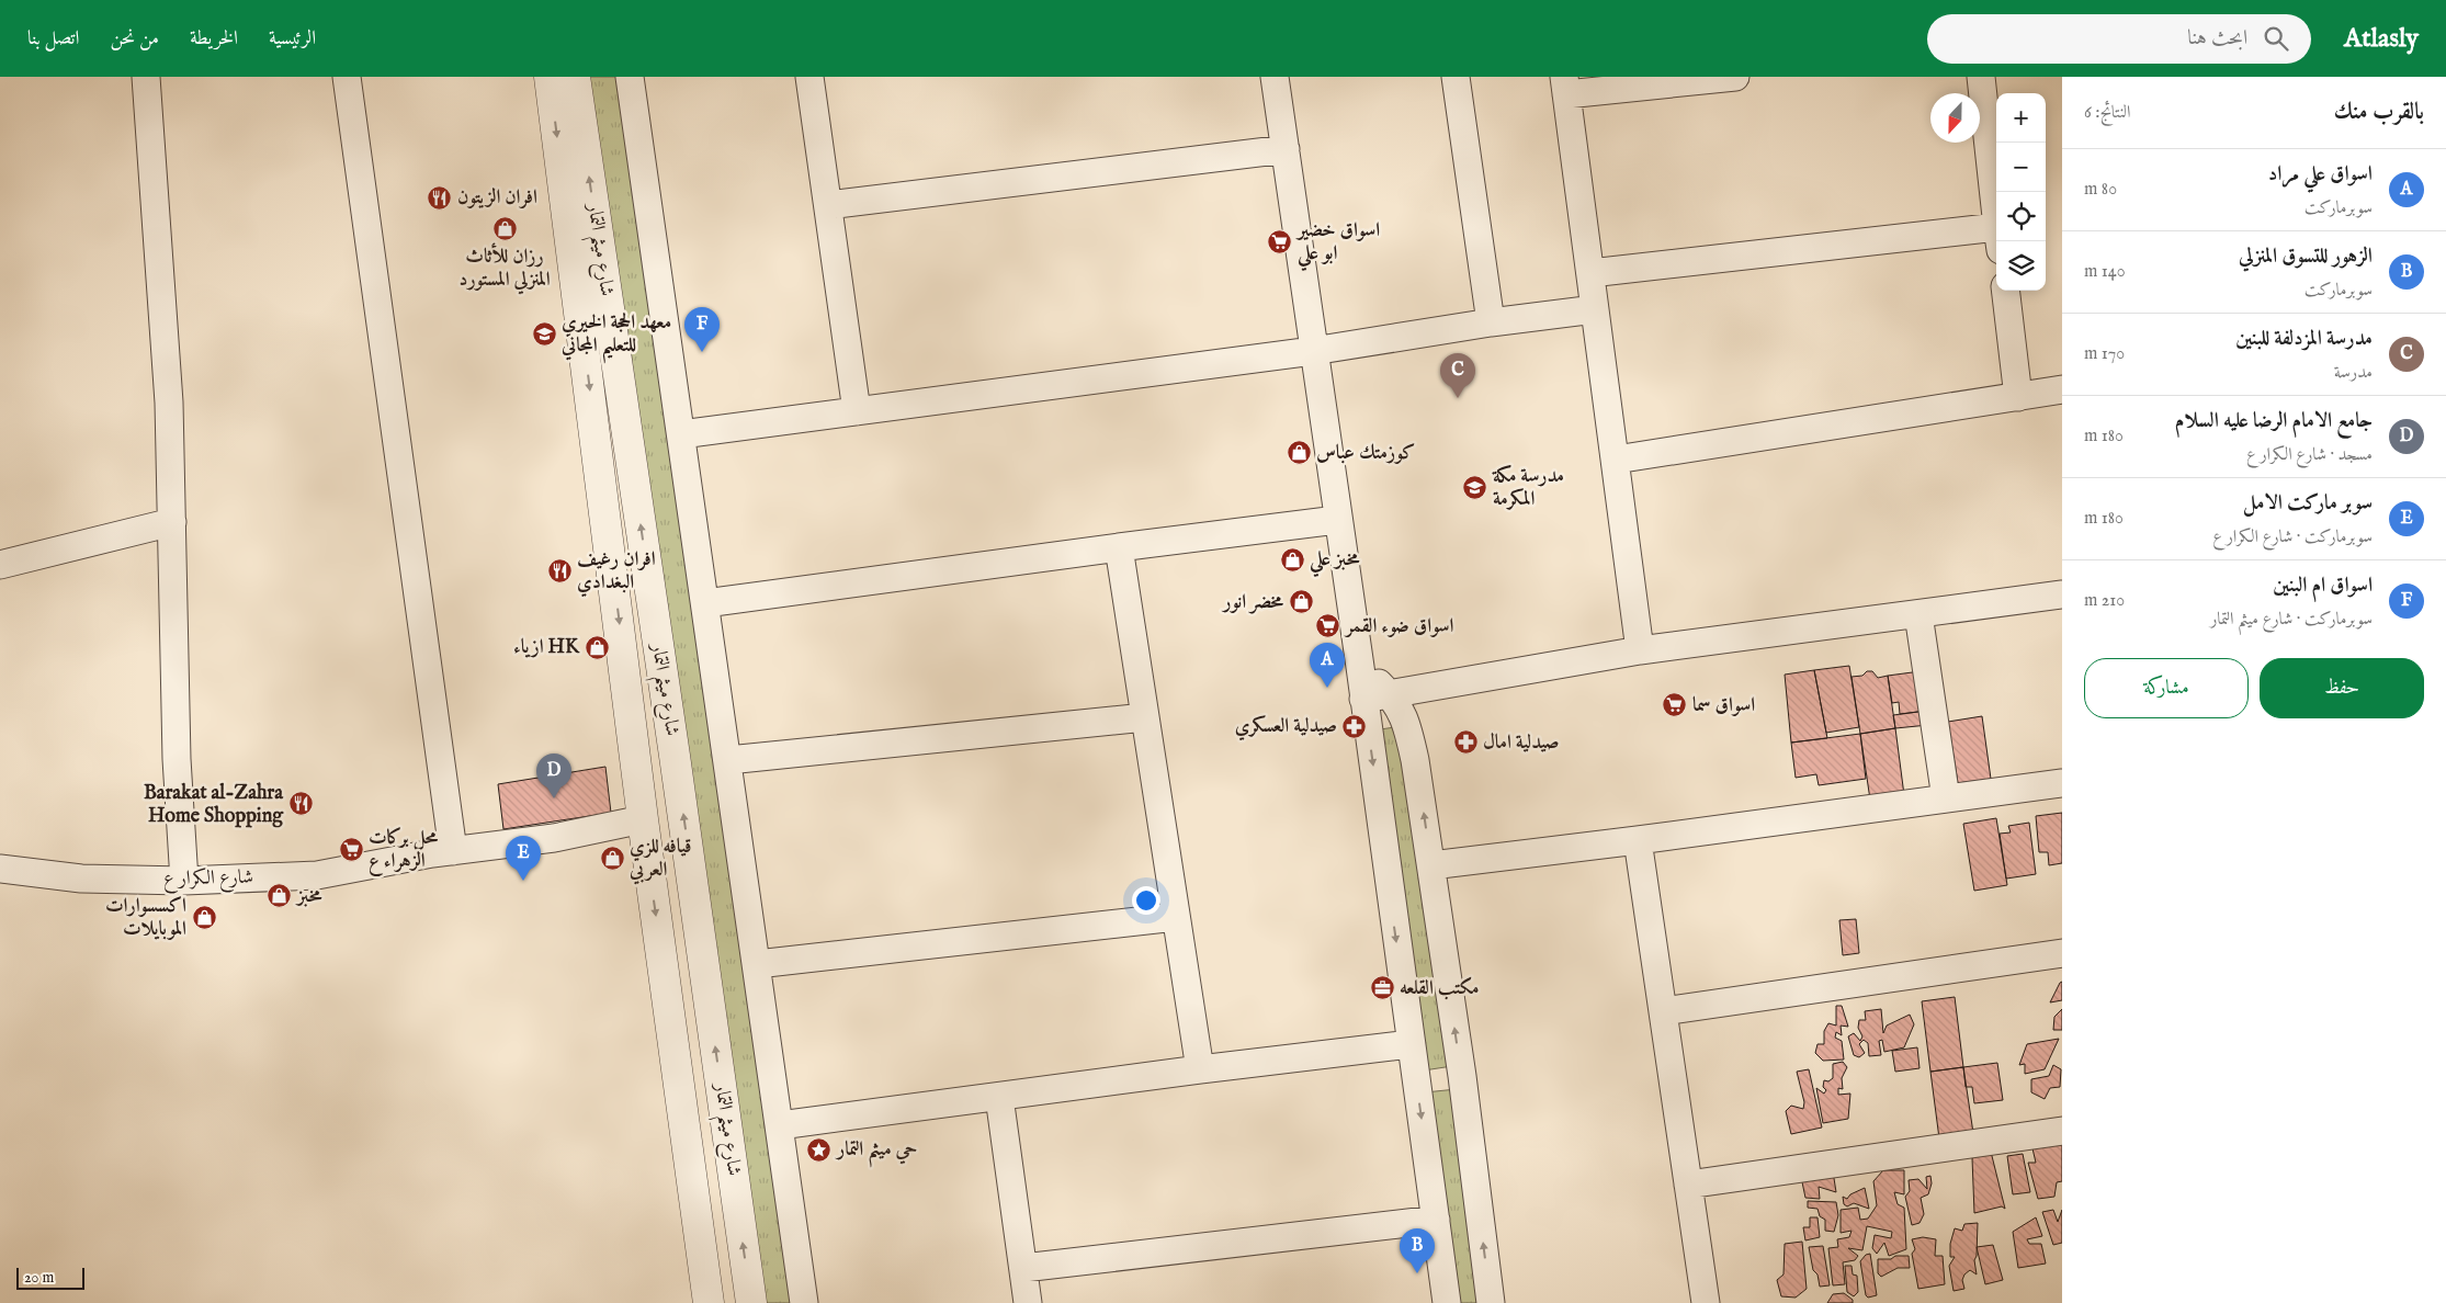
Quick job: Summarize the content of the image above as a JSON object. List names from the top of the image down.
{
  "streets": {
    "street": ["شارع ميثم التمار", "شارع الكرار ع"]
  },
  "crossings": [
    ["شارع ميثم التمار", "شارع الكرار ع"]
  ],
  "places": {
    "restaurant": ["افران الزيتون", "افران رغيف البغدادي", "Barakat al-Zahra Home Shopping"],
    "shop": [
      "رزان للأثاث المنزلي المستورد",
      "كوزمتك عباس",
      "مخبز علي",
      "مخضر انور",
      "ازياء HK",
      "قيافه للزي العربي",
      "مخبز",
      "اكسسوارات الموبايلات"
    ],
    "supermarket": [
      "اسواق خضير ابو علي",
      "اسواق ضوء القمر",
      "اسواق سما",
      "محل بركات الزهراء ع"
    ],
    "school or university": ["معهد الحجة الخيري للتعليم المجاني", "مدرسة مكة المكرمة"],
    "pharmacy": ["صيدلية العسكري", "صيدلية امال"],
    "office": ["مكتب القلعه"],
    "place": ["حي ميثم التمار"]
  },
  "scale_bar": "20 m",
  "north": "bottom",
  "page": {
    "header": "Atlasly",
    "search": "ابحث هنا",
    "nav": [
      "الرئيسية",
      "الخريطة",
      "من نحن",
      "اتصل بنا"
    ],
    "heading": ["بالقرب منك", "النتائج: 6"],
    "map_buttons": ["+", "−"],
    "list": [
      {
        "mark": "A",
        "name": "اسواق علي مراد",
        "note": "سوبرماركت",
        "value": "80 m"
      },
      {
        "mark": "B",
        "name": "الزهور للتسوق المنزلي",
        "note": "سوبرماركت",
        "value": "140 m"
      },
      {
        "mark": "C",
        "name": "مدرسة المزدلفة للبنين",
        "note": "مدرسة",
        "value": "170 m"
      },
      {
        "mark": "D",
        "name": "جامع الامام الرضا عليه السلام",
        "note": "مسجد · شارع الكرار ع",
        "value": "180 m"
      },
      {
        "mark": "E",
        "name": "سوبر ماركت الامل",
        "note": "سوبرماركت · شارع الكرار ع",
        "value": "180 m"
      },
      {
        "mark": "F",
        "name": "اسواق ام البنين",
        "note": "سوبرماركت · شارع ميثم التمار",
        "value": "210 m"
      }
    ],
    "pins": [
      "F",
      "C",
      "A",
      "D",
      "E",
      "B"
    ],
    "buttons": ["حفظ", "مشاركة"],
    "scale": "20 m"
  }
}
